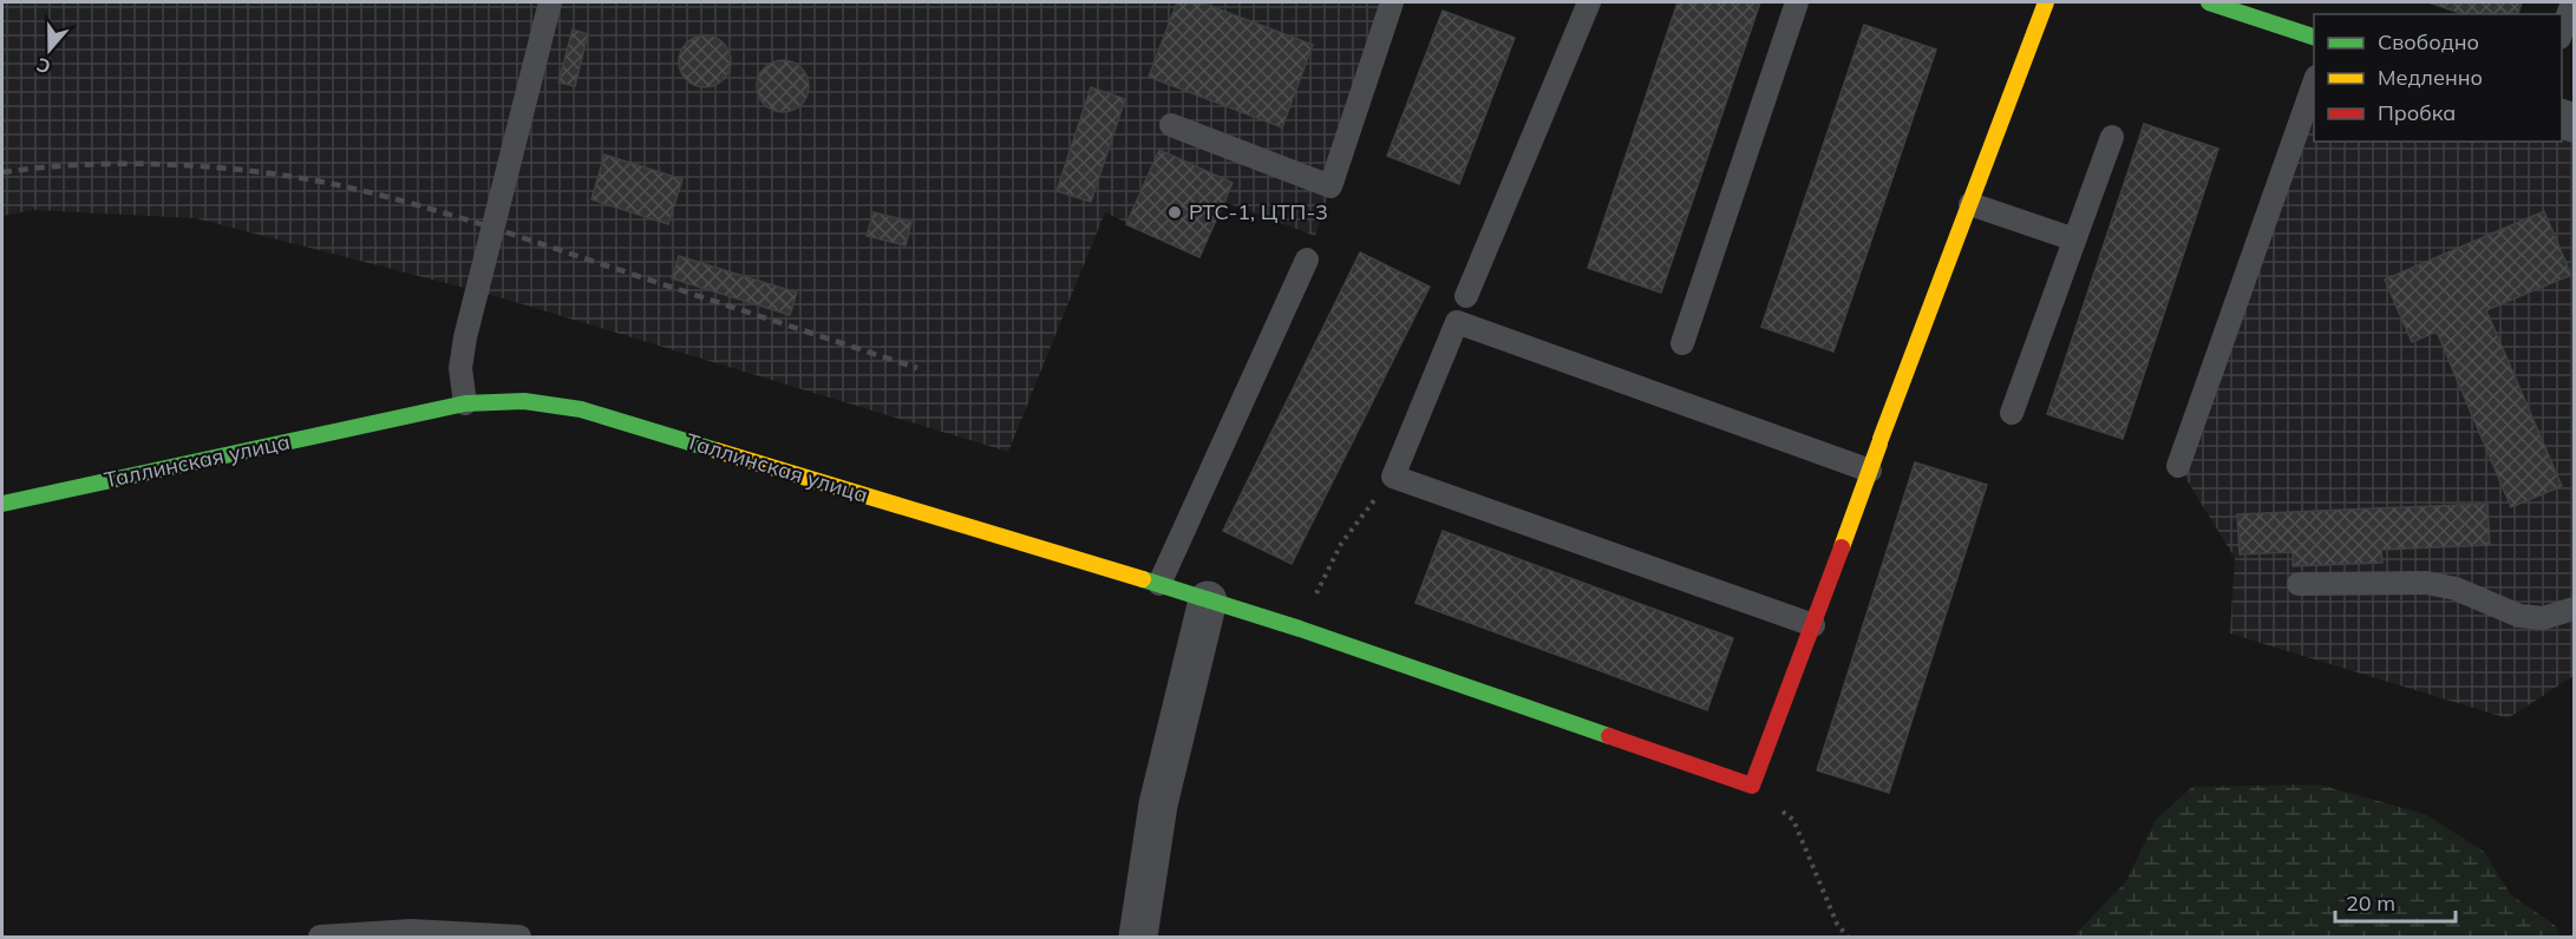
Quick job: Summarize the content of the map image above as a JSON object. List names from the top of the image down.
{
  "streets": {
    "street": ["Таллинская улица"]
  },
  "places": ["РТС-1, ЦТП-3"],
  "legend": ["Свободно", "Медленно", "Пробка"],
  "scale_bar": "20 m",
  "north": "bottom"
}
